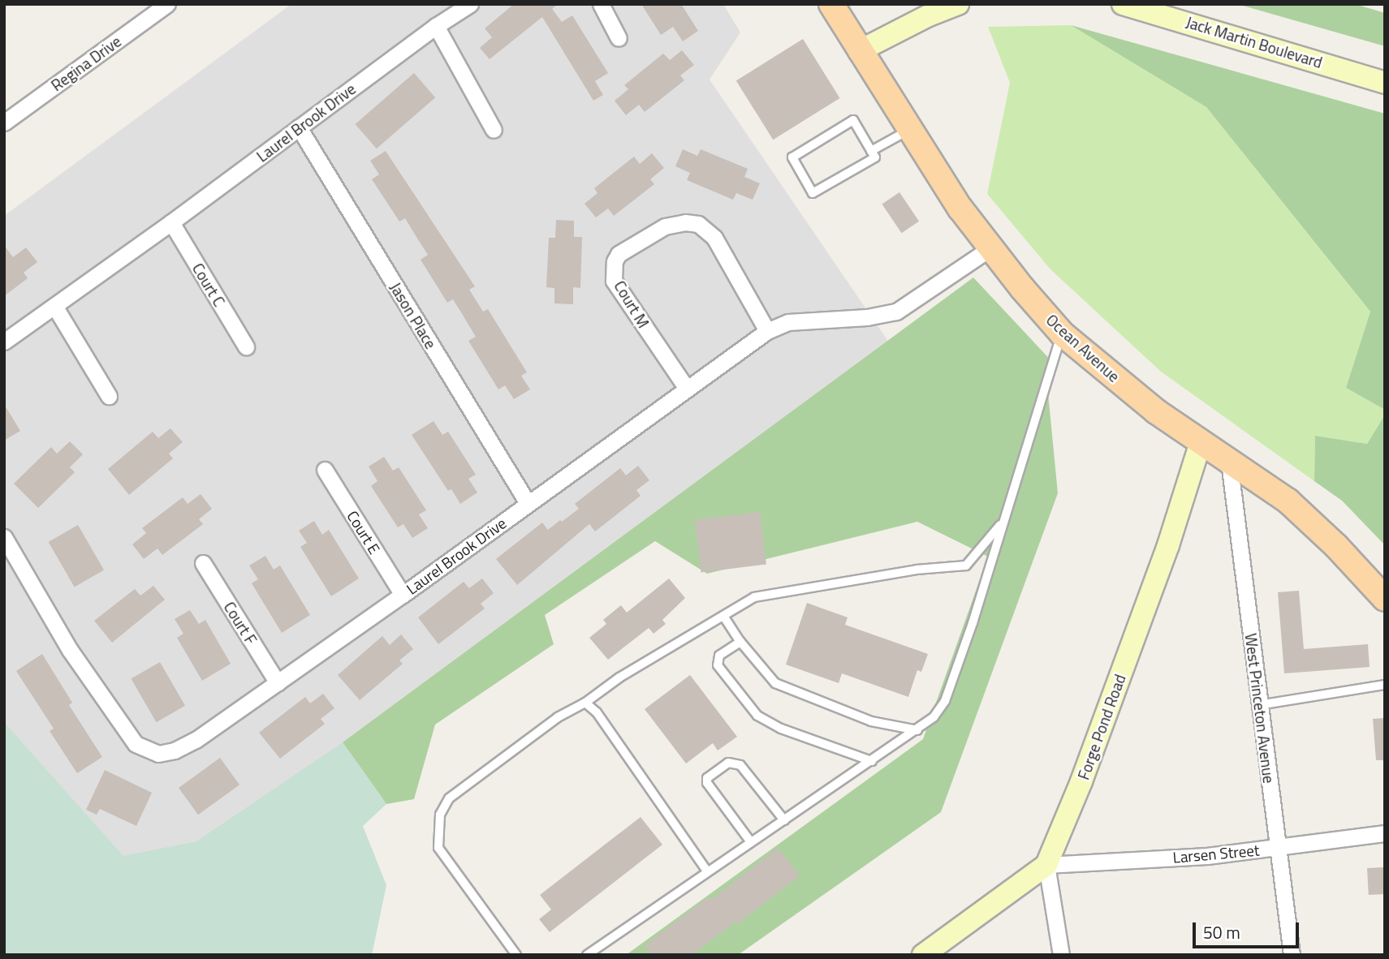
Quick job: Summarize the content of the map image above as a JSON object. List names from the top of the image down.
{
  "streets": {
    "main road": ["Ocean Avenue"],
    "street": [
      "Jack Martin Boulevard",
      "Regina Drive",
      "Laurel Brook Drive",
      "Court C",
      "Court M",
      "Jason Place",
      "Court E",
      "Court F",
      "West Princeton Avenue",
      "Forge Pond Road",
      "Larsen Street"
    ]
  },
  "crossings": [
    ["Laurel Brook Drive", "Court C"],
    ["Laurel Brook Drive", "Court M"],
    ["Laurel Brook Drive", "Jason Place"],
    ["Laurel Brook Drive", "Ocean Avenue"],
    ["Laurel Brook Drive", "Court E"],
    ["Laurel Brook Drive", "Court F"],
    ["Ocean Avenue", "West Princeton Avenue"],
    ["Ocean Avenue", "Forge Pond Road"],
    ["West Princeton Avenue", "Larsen Street"],
    ["Forge Pond Road", "Larsen Street"]
  ],
  "scale_bar": "50 m"
}
